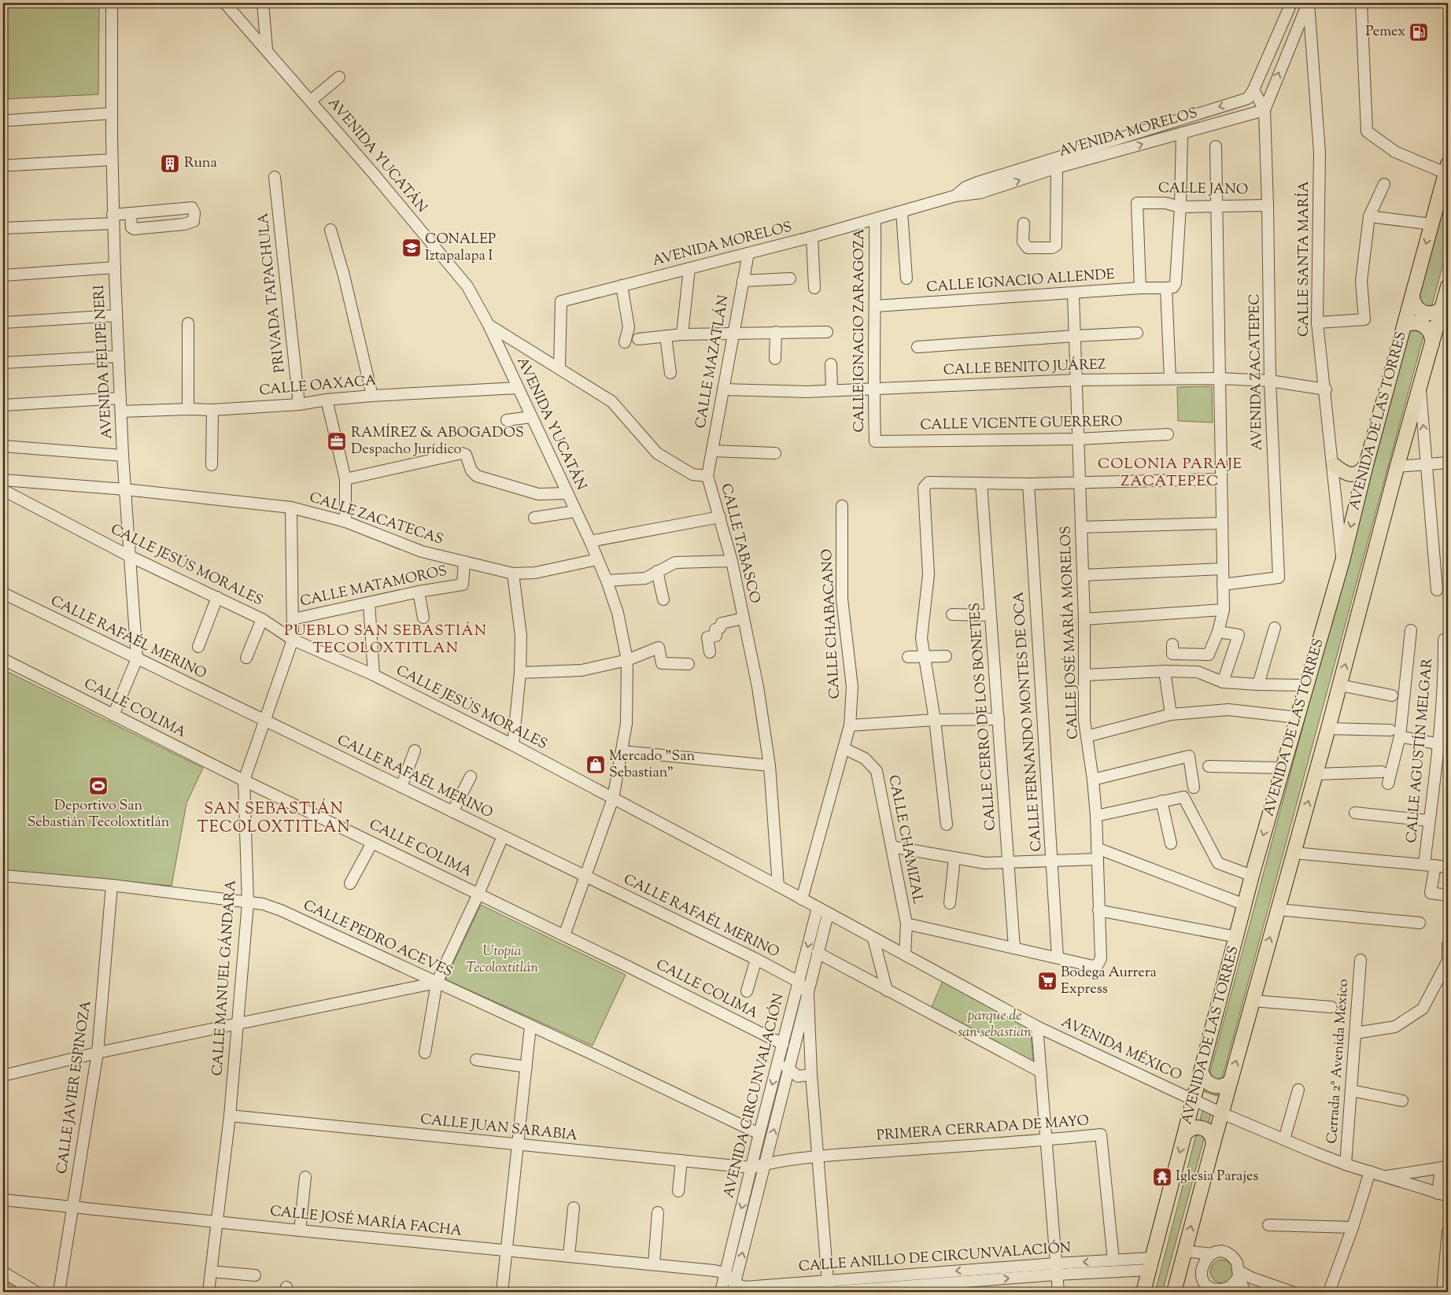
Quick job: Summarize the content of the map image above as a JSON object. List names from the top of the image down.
{
  "streets": {
    "main road": ["AVENIDA DE LAS TORRES"],
    "street": [
      "AVENIDA MORELOS",
      "AVENIDA YUCATÁN",
      "CALLE JANO",
      "CALLE SANTA MARÍA",
      "CALLE IGNACIO ALLENDE",
      "PRIVADA TAPACHULA",
      "CALLE IGNACIO ZARAGOZA",
      "AVENIDA FELIPE NERI",
      "CALLE MAZATLÁN",
      "CALLE BENITO JUÁREZ",
      "AVENIDA ZACATEPEC",
      "CALLE OAXACA",
      "CALLE VICENTE GUERRERO",
      "CALLE ZACATECAS",
      "CALLE TABASCO",
      "CALLE JESÚS MORALES",
      "CALLE MATAMOROS",
      "CALLE CHABACANO",
      "CALLE JOSÉ MARÍA MORELOS",
      "CALLE RAFAÉL MERINO",
      "CALLE COLIMA",
      "CALLE CERRO DE LOS BONETES",
      "CALLE FERNANDO MONTES DE OCA",
      "CALLE AGUSTÍN MELGAR",
      "CALLE CHAMIZAL",
      "CALLE PEDRO ACEVES",
      "CALLE MANUEL GÁNDARA",
      "AVENIDA MÉXICO",
      "Cerrada 2ª Avenida México",
      "CALLE JAVIER ESPINOZA",
      "AVENIDA CIRCUNVALACIÓN",
      "CALLE JUAN SARABIA",
      "PRIMERA CERRADA DE MAYO",
      "CALLE JOSÉ MARÍA FACHA",
      "CALLE ANILLO DE CIRCUNVALACIÓN"
    ]
  },
  "crossings": [
    ["AVENIDA MORELOS", "CALLE IGNACIO ZARAGOZA"],
    ["AVENIDA MORELOS", "CALLE MAZATLÁN"],
    ["AVENIDA MORELOS", "AVENIDA ZACATEPEC"],
    ["AVENIDA MORELOS", "CALLE TABASCO"],
    ["AVENIDA YUCATÁN", "CALLE OAXACA"],
    ["AVENIDA YUCATÁN", "CALLE ZACATECAS"],
    ["AVENIDA YUCATÁN", "CALLE TABASCO"],
    ["AVENIDA YUCATÁN", "CALLE JESÚS MORALES"],
    ["AVENIDA YUCATÁN", "CALLE RAFAÉL MERINO"],
    ["AVENIDA YUCATÁN", "CALLE COLIMA"],
    ["CALLE JANO", "CALLE IGNACIO ALLENDE"],
    ["CALLE JANO", "AVENIDA ZACATEPEC"],
    ["CALLE SANTA MARÍA", "CALLE BENITO JUÁREZ"],
    ["CALLE SANTA MARÍA", "AVENIDA ZACATEPEC"],
    ["CALLE SANTA MARÍA", "AVENIDA DE LAS TORRES"],
    ["CALLE IGNACIO ALLENDE", "CALLE IGNACIO ZARAGOZA"],
    ["CALLE IGNACIO ALLENDE", "CALLE JOSÉ MARÍA MORELOS"],
    ["PRIVADA TAPACHULA", "CALLE OAXACA"],
    ["CALLE IGNACIO ZARAGOZA", "CALLE BENITO JUÁREZ"],
    ["CALLE IGNACIO ZARAGOZA", "CALLE VICENTE GUERRERO"],
    ["AVENIDA FELIPE NERI", "CALLE OAXACA"],
    ["AVENIDA FELIPE NERI", "CALLE ZACATECAS"],
    ["AVENIDA FELIPE NERI", "CALLE JESÚS MORALES"],
    ["AVENIDA FELIPE NERI", "CALLE RAFAÉL MERINO"],
    ["AVENIDA FELIPE NERI", "CALLE COLIMA"],
    ["CALLE MAZATLÁN", "CALLE BENITO JUÁREZ"],
    ["CALLE MAZATLÁN", "CALLE TABASCO"],
    ["CALLE BENITO JUÁREZ", "AVENIDA ZACATEPEC"],
    ["CALLE BENITO JUÁREZ", "CALLE JOSÉ MARÍA MORELOS"],
    ["AVENIDA DE LAS TORRES", "AVENIDA MÉXICO"],
    ["AVENIDA DE LAS TORRES", "CALLE ANILLO DE CIRCUNVALACIÓN"],
    ["CALLE VICENTE GUERRERO", "CALLE JOSÉ MARÍA MORELOS"],
    ["CALLE ZACATECAS", "CALLE MATAMOROS"],
    ["CALLE ZACATECAS", "CALLE MANUEL GÁNDARA"],
    ["CALLE TABASCO", "CALLE JESÚS MORALES"],
    ["CALLE JESÚS MORALES", "CALLE CHABACANO"],
    ["CALLE JESÚS MORALES", "CALLE MANUEL GÁNDARA"],
    ["CALLE JESÚS MORALES", "AVENIDA MÉXICO"],
    ["CALLE JESÚS MORALES", "AVENIDA CIRCUNVALACIÓN"],
    ["CALLE MATAMOROS", "CALLE MANUEL GÁNDARA"],
    ["CALLE CHABACANO", "CALLE CHAMIZAL"],
    ["CALLE JOSÉ MARÍA MORELOS", "CALLE FERNANDO MONTES DE OCA"],
    ["CALLE RAFAÉL MERINO", "CALLE MANUEL GÁNDARA"],
    ["CALLE RAFAÉL MERINO", "AVENIDA CIRCUNVALACIÓN"],
    ["CALLE COLIMA", "CALLE MANUEL GÁNDARA"],
    ["CALLE COLIMA", "AVENIDA CIRCUNVALACIÓN"],
    ["CALLE CHAMIZAL", "AVENIDA MÉXICO"],
    ["CALLE PEDRO ACEVES", "CALLE MANUEL GÁNDARA"],
    ["CALLE PEDRO ACEVES", "CALLE JAVIER ESPINOZA"],
    ["CALLE PEDRO ACEVES", "AVENIDA CIRCUNVALACIÓN"],
    ["CALLE MANUEL GÁNDARA", "CALLE JUAN SARABIA"],
    ["CALLE MANUEL GÁNDARA", "CALLE JOSÉ MARÍA FACHA"],
    ["AVENIDA MÉXICO", "Cerrada 2ª Avenida México"],
    ["AVENIDA MÉXICO", "AVENIDA CIRCUNVALACIÓN"],
    ["CALLE JAVIER ESPINOZA", "CALLE JOSÉ MARÍA FACHA"],
    ["AVENIDA CIRCUNVALACIÓN", "CALLE JUAN SARABIA"],
    ["AVENIDA CIRCUNVALACIÓN", "PRIMERA CERRADA DE MAYO"],
    ["AVENIDA CIRCUNVALACIÓN", "CALLE JOSÉ MARÍA FACHA"],
    ["AVENIDA CIRCUNVALACIÓN", "CALLE ANILLO DE CIRCUNVALACIÓN"],
    ["CALLE JUAN SARABIA", "PRIMERA CERRADA DE MAYO"],
    ["PRIMERA CERRADA DE MAYO", "CALLE ANILLO DE CIRCUNVALACIÓN"]
  ],
  "districts": ["COLONIA PARAJE ZACATEPEC", "PUEBLO SAN SEBASTIÁN TECOLOXTITLAN", "SAN SEBASTIÁN TECOLOXTITLAN"],
  "parks": ["Utopía Tecoloxtitlán", "parque de san sebastian"],
  "places": {
    "fuel station": ["Pemex"],
    "building": ["Runa"],
    "school or university": ["CONALEP Iztapalapa I"],
    "office": ["RAMÍREZ & ABOGADOS Despacho Jurídico"],
    "shop": ["Mercado \"San Sebastian\""],
    "sports": ["Deportivo San Sebastián Tecoloxtitlán"],
    "supermarket": ["Bodega Aurrera Express"],
    "temple": ["Iglesia Parajes"]
  }
}
